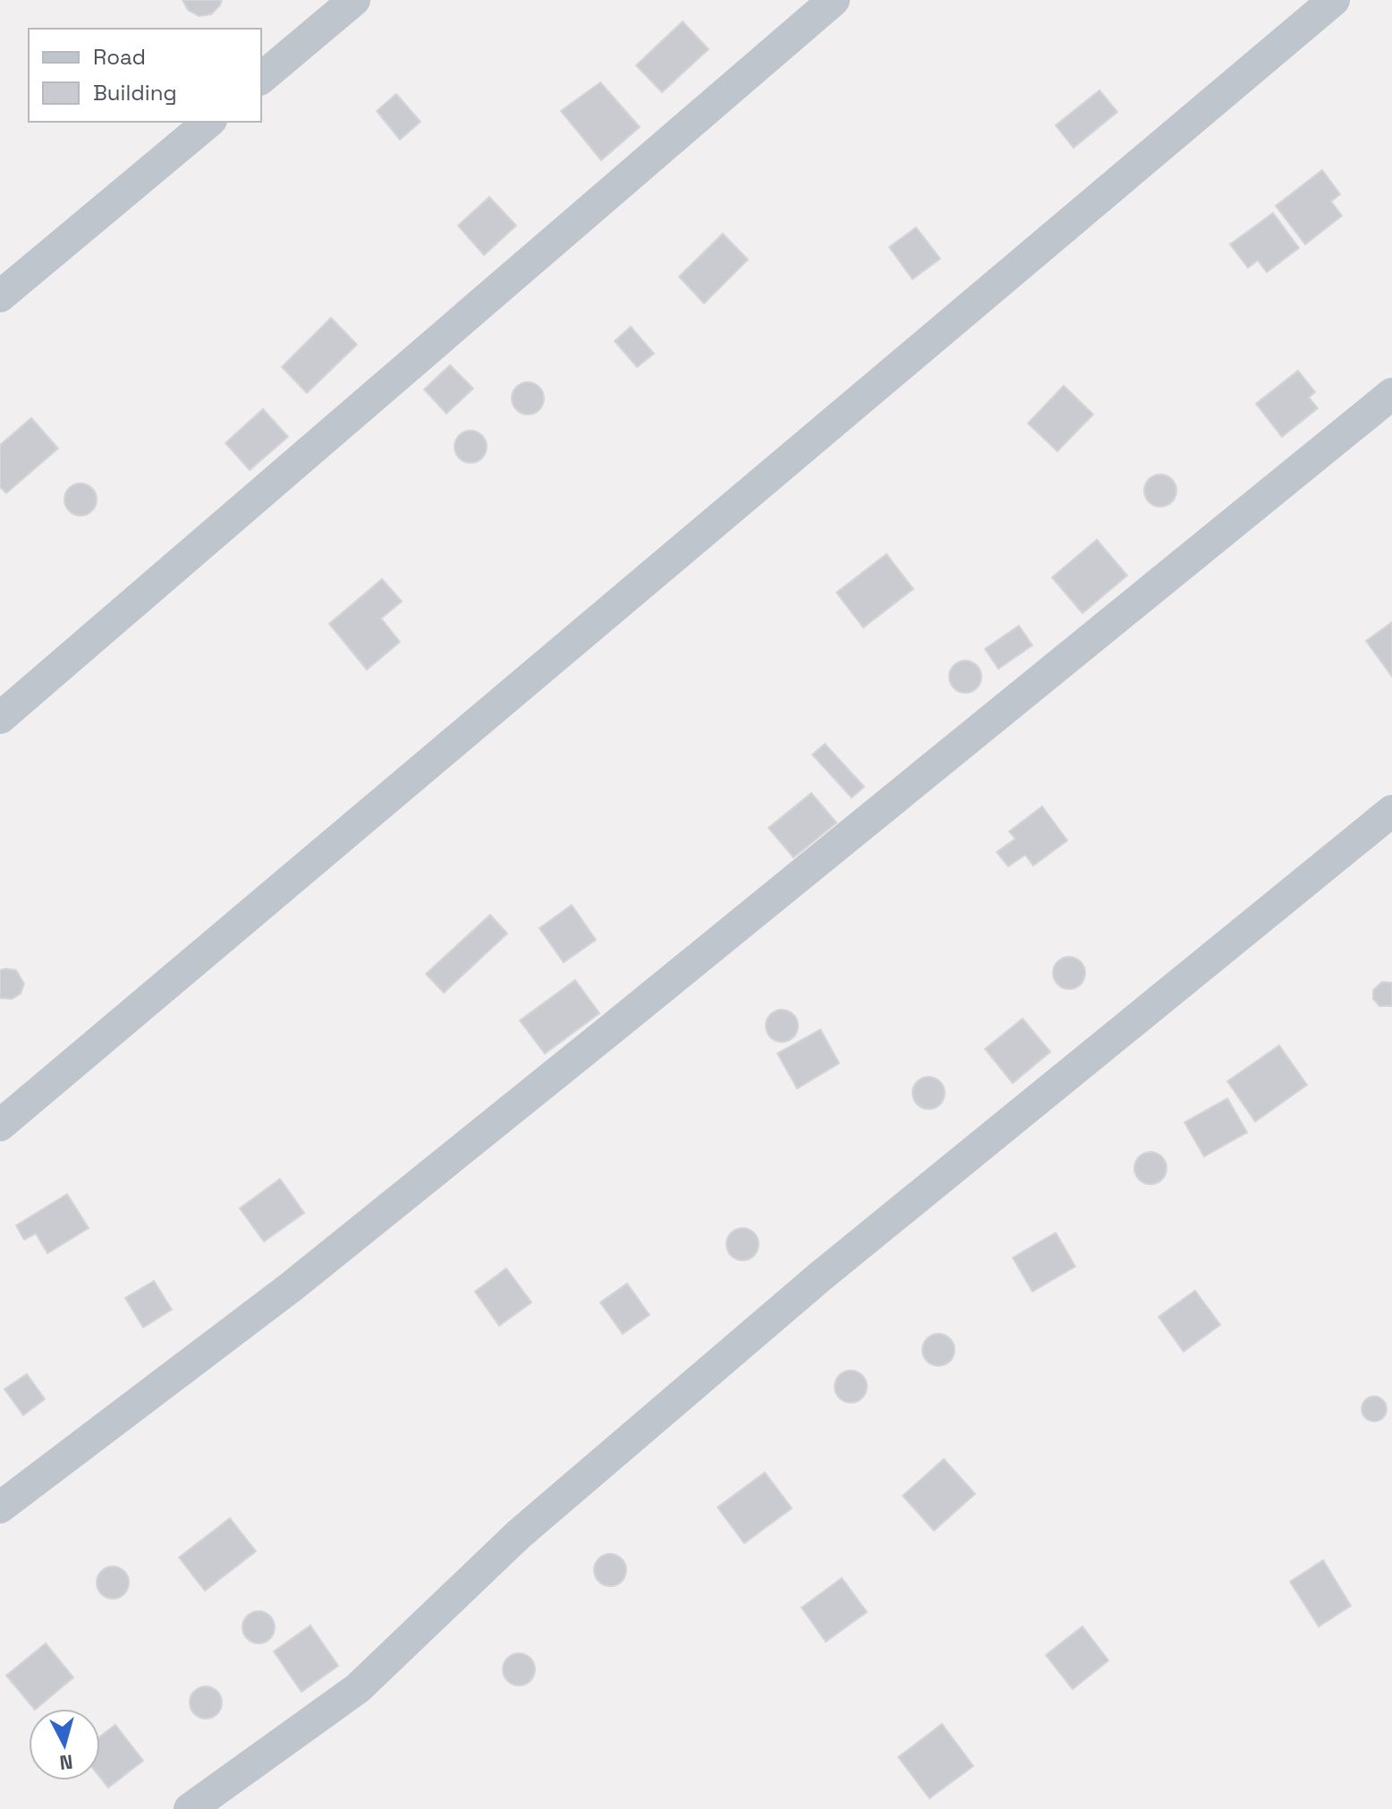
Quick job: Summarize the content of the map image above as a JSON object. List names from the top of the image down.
{
  "legend": ["Road", "Building"],
  "north": "bottom"
}
